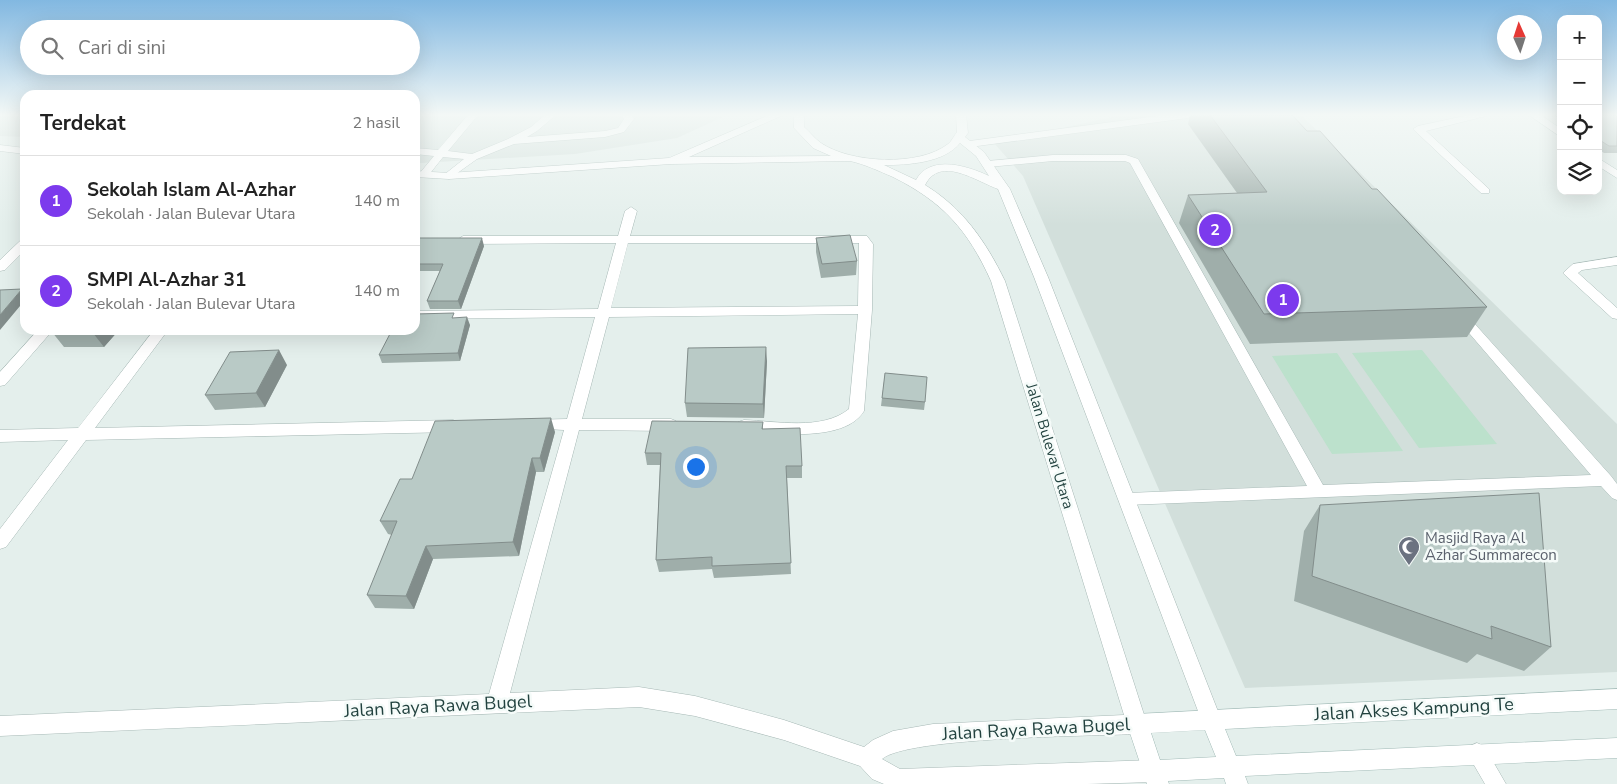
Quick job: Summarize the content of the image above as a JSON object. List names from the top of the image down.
{
  "streets": {
    "street": ["Jalan Bulevar Utara", "Jalan Raya Rawa Bugel", "Jalan Akses Kampung Te"]
  },
  "crossings": [
    ["Jalan Bulevar Utara", "Jalan Raya Rawa Bugel"],
    ["Jalan Raya Rawa Bugel", "Jalan Akses Kampung Te"]
  ],
  "places": {
    "mosque": ["Masjid Raya Al Azhar Summarecon"]
  },
  "north": "top",
  "page": {
    "map_buttons": ["+", "−"],
    "search": "Cari di sini",
    "heading": ["Terdekat", "2 hasil"],
    "list": [
      {
        "mark": "1",
        "name": "Sekolah Islam Al-Azhar",
        "note": "Sekolah · Jalan Bulevar Utara",
        "value": "140 m"
      },
      {
        "mark": "2",
        "name": "SMPI Al-Azhar 31",
        "note": "Sekolah · Jalan Bulevar Utara",
        "value": "140 m"
      }
    ],
    "pins": ["2", "1"]
  }
}
